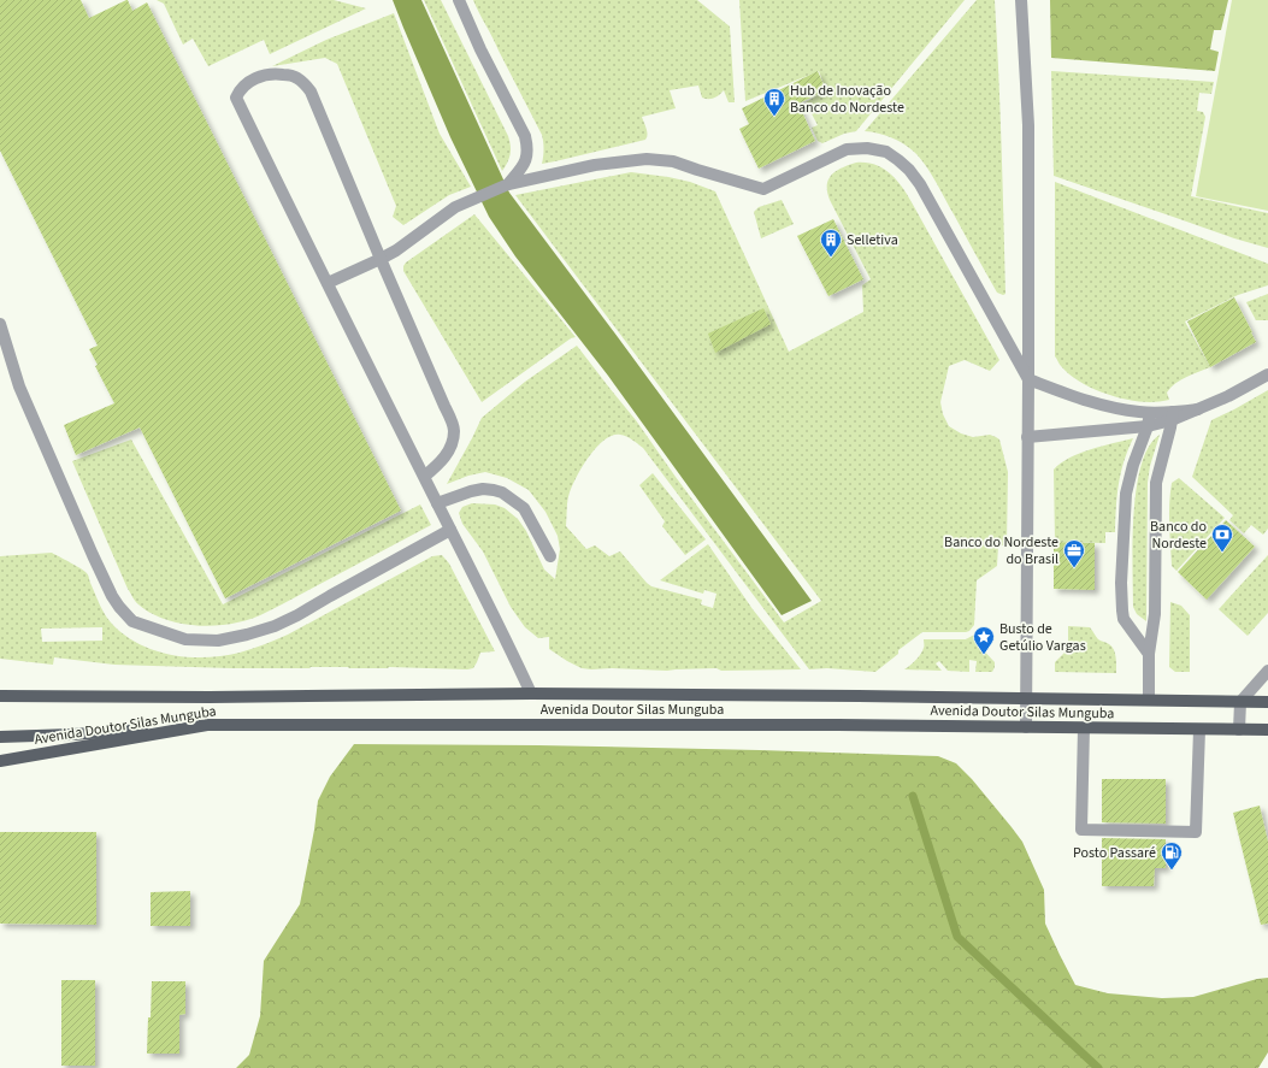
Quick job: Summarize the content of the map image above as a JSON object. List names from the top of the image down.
{
  "streets": {
    "main road": ["Avenida Doutor Silas Munguba"]
  },
  "places": {
    "building": ["Hub de Inovação Banco do Nordeste", "Selletiva"],
    "bank": ["Banco do Nordeste"],
    "office": ["Banco do Nordeste do Brasil"],
    "place": ["Busto de Getúlio Vargas"],
    "fuel station": ["Posto Passaré"]
  }
}
